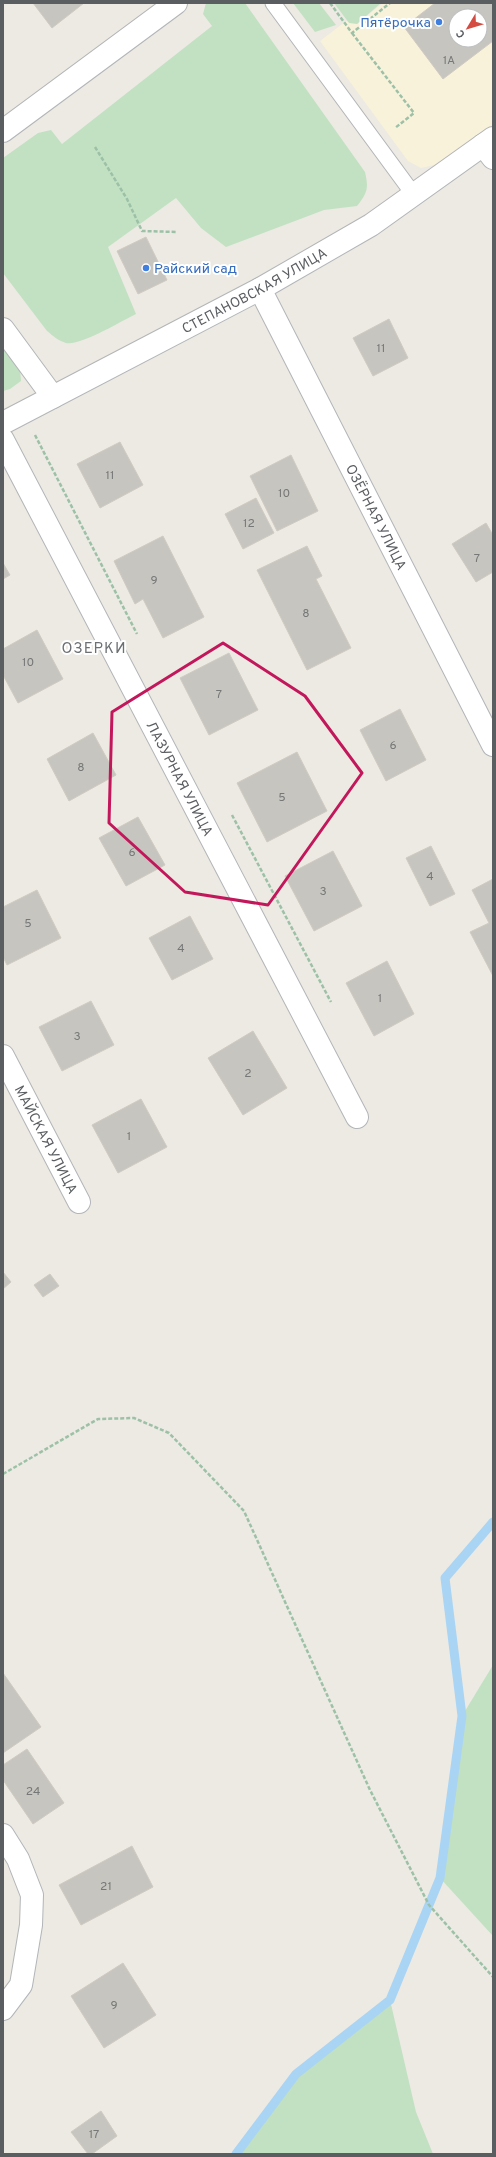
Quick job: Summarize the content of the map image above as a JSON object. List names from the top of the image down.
{
  "streets": {
    "street": [
      "СТЕПАНОВСКАЯ УЛИЦА",
      "ОЗЁРНАЯ УЛИЦА",
      "ЛАЗУРНАЯ УЛИЦА",
      "МАЙСКАЯ УЛИЦА"
    ]
  },
  "crossings": [
    ["СТЕПАНОВСКАЯ УЛИЦА", "ОЗЁРНАЯ УЛИЦА"]
  ],
  "districts": ["ОЗЕРКИ"],
  "places": ["Пятёрочка", "Райский сад"],
  "house_numbers": [
    "1А",
    "11",
    "11",
    "10",
    "12",
    "7",
    "9",
    "8",
    "10",
    "7",
    "6",
    "8",
    "5",
    "6",
    "4",
    "3",
    "5",
    "4",
    "1",
    "3",
    "2",
    "1",
    "24",
    "21",
    "9",
    "17"
  ],
  "north": "bottom left"
}
